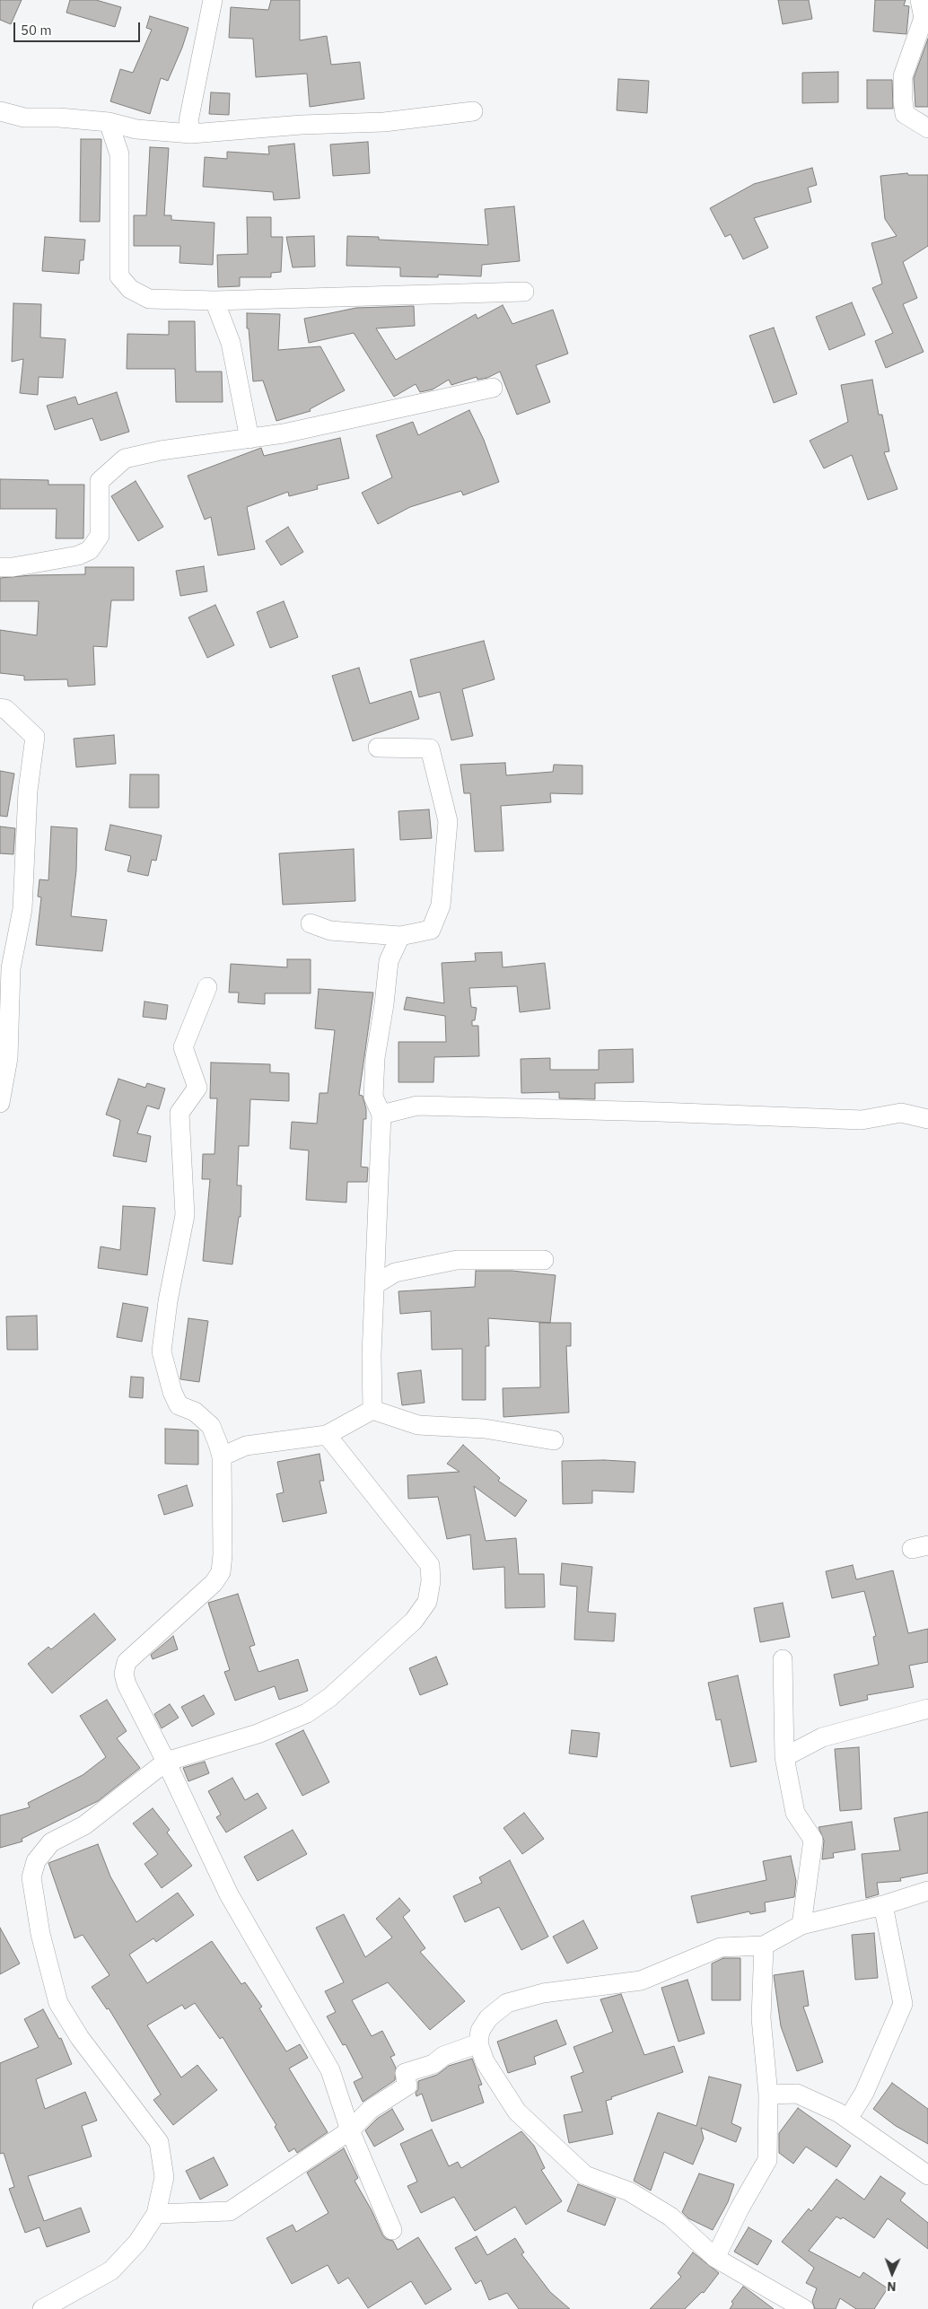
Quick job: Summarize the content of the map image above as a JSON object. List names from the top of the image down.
{
  "scale_bar": "50 m",
  "north": "bottom"
}
